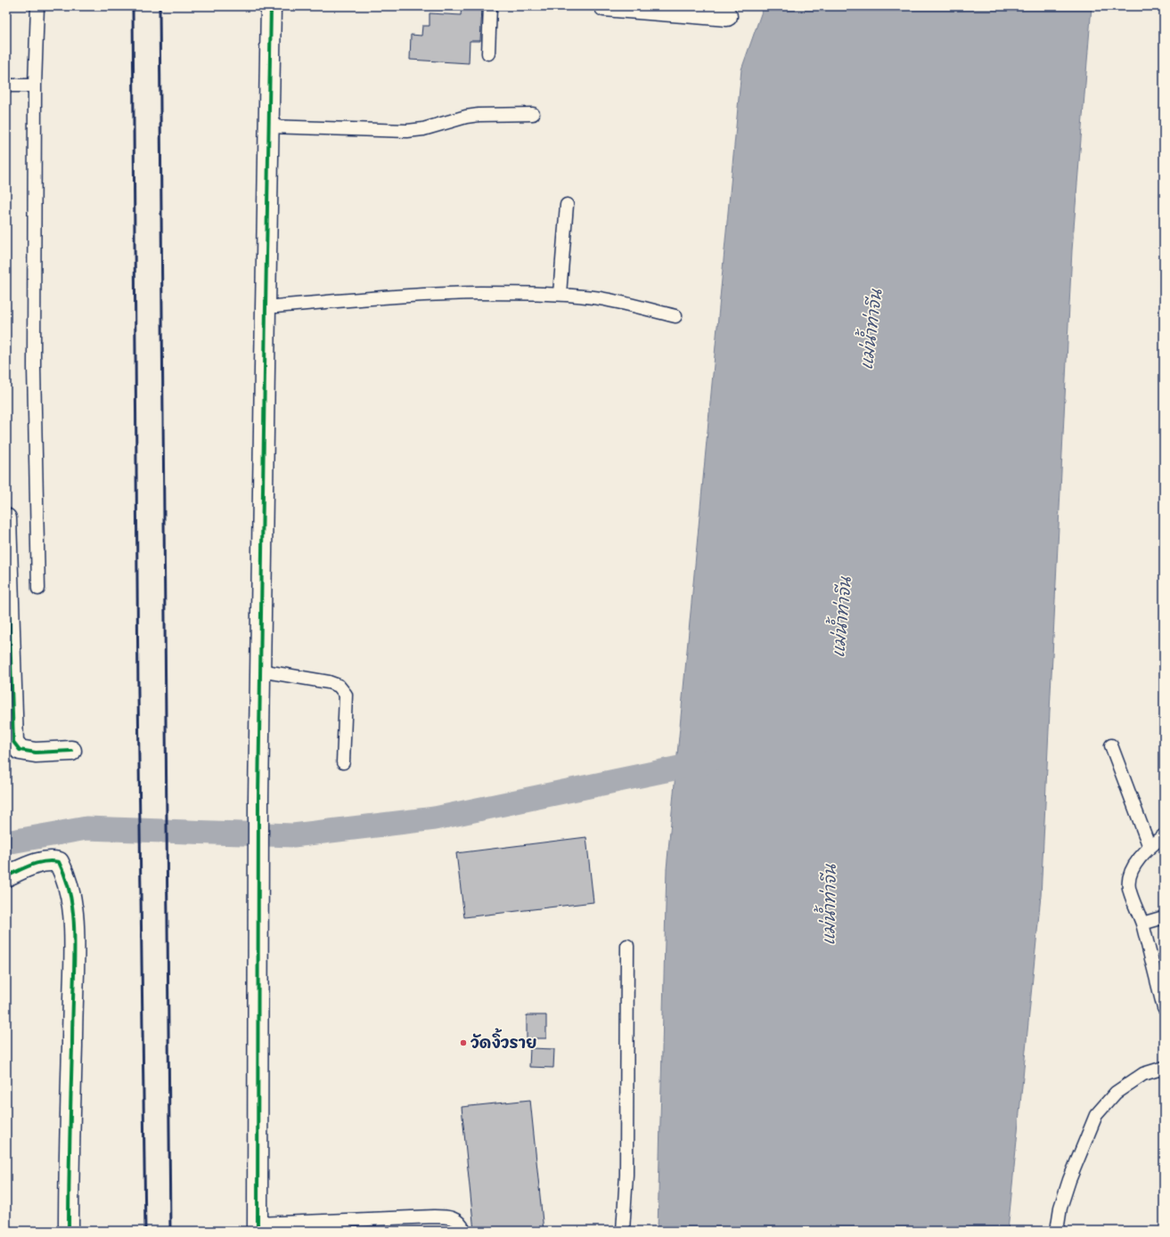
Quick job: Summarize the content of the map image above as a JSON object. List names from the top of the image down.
{
  "water": ["แม่น้ำท่าจีน"],
  "places": ["วัดงิ้วราย"]
}
